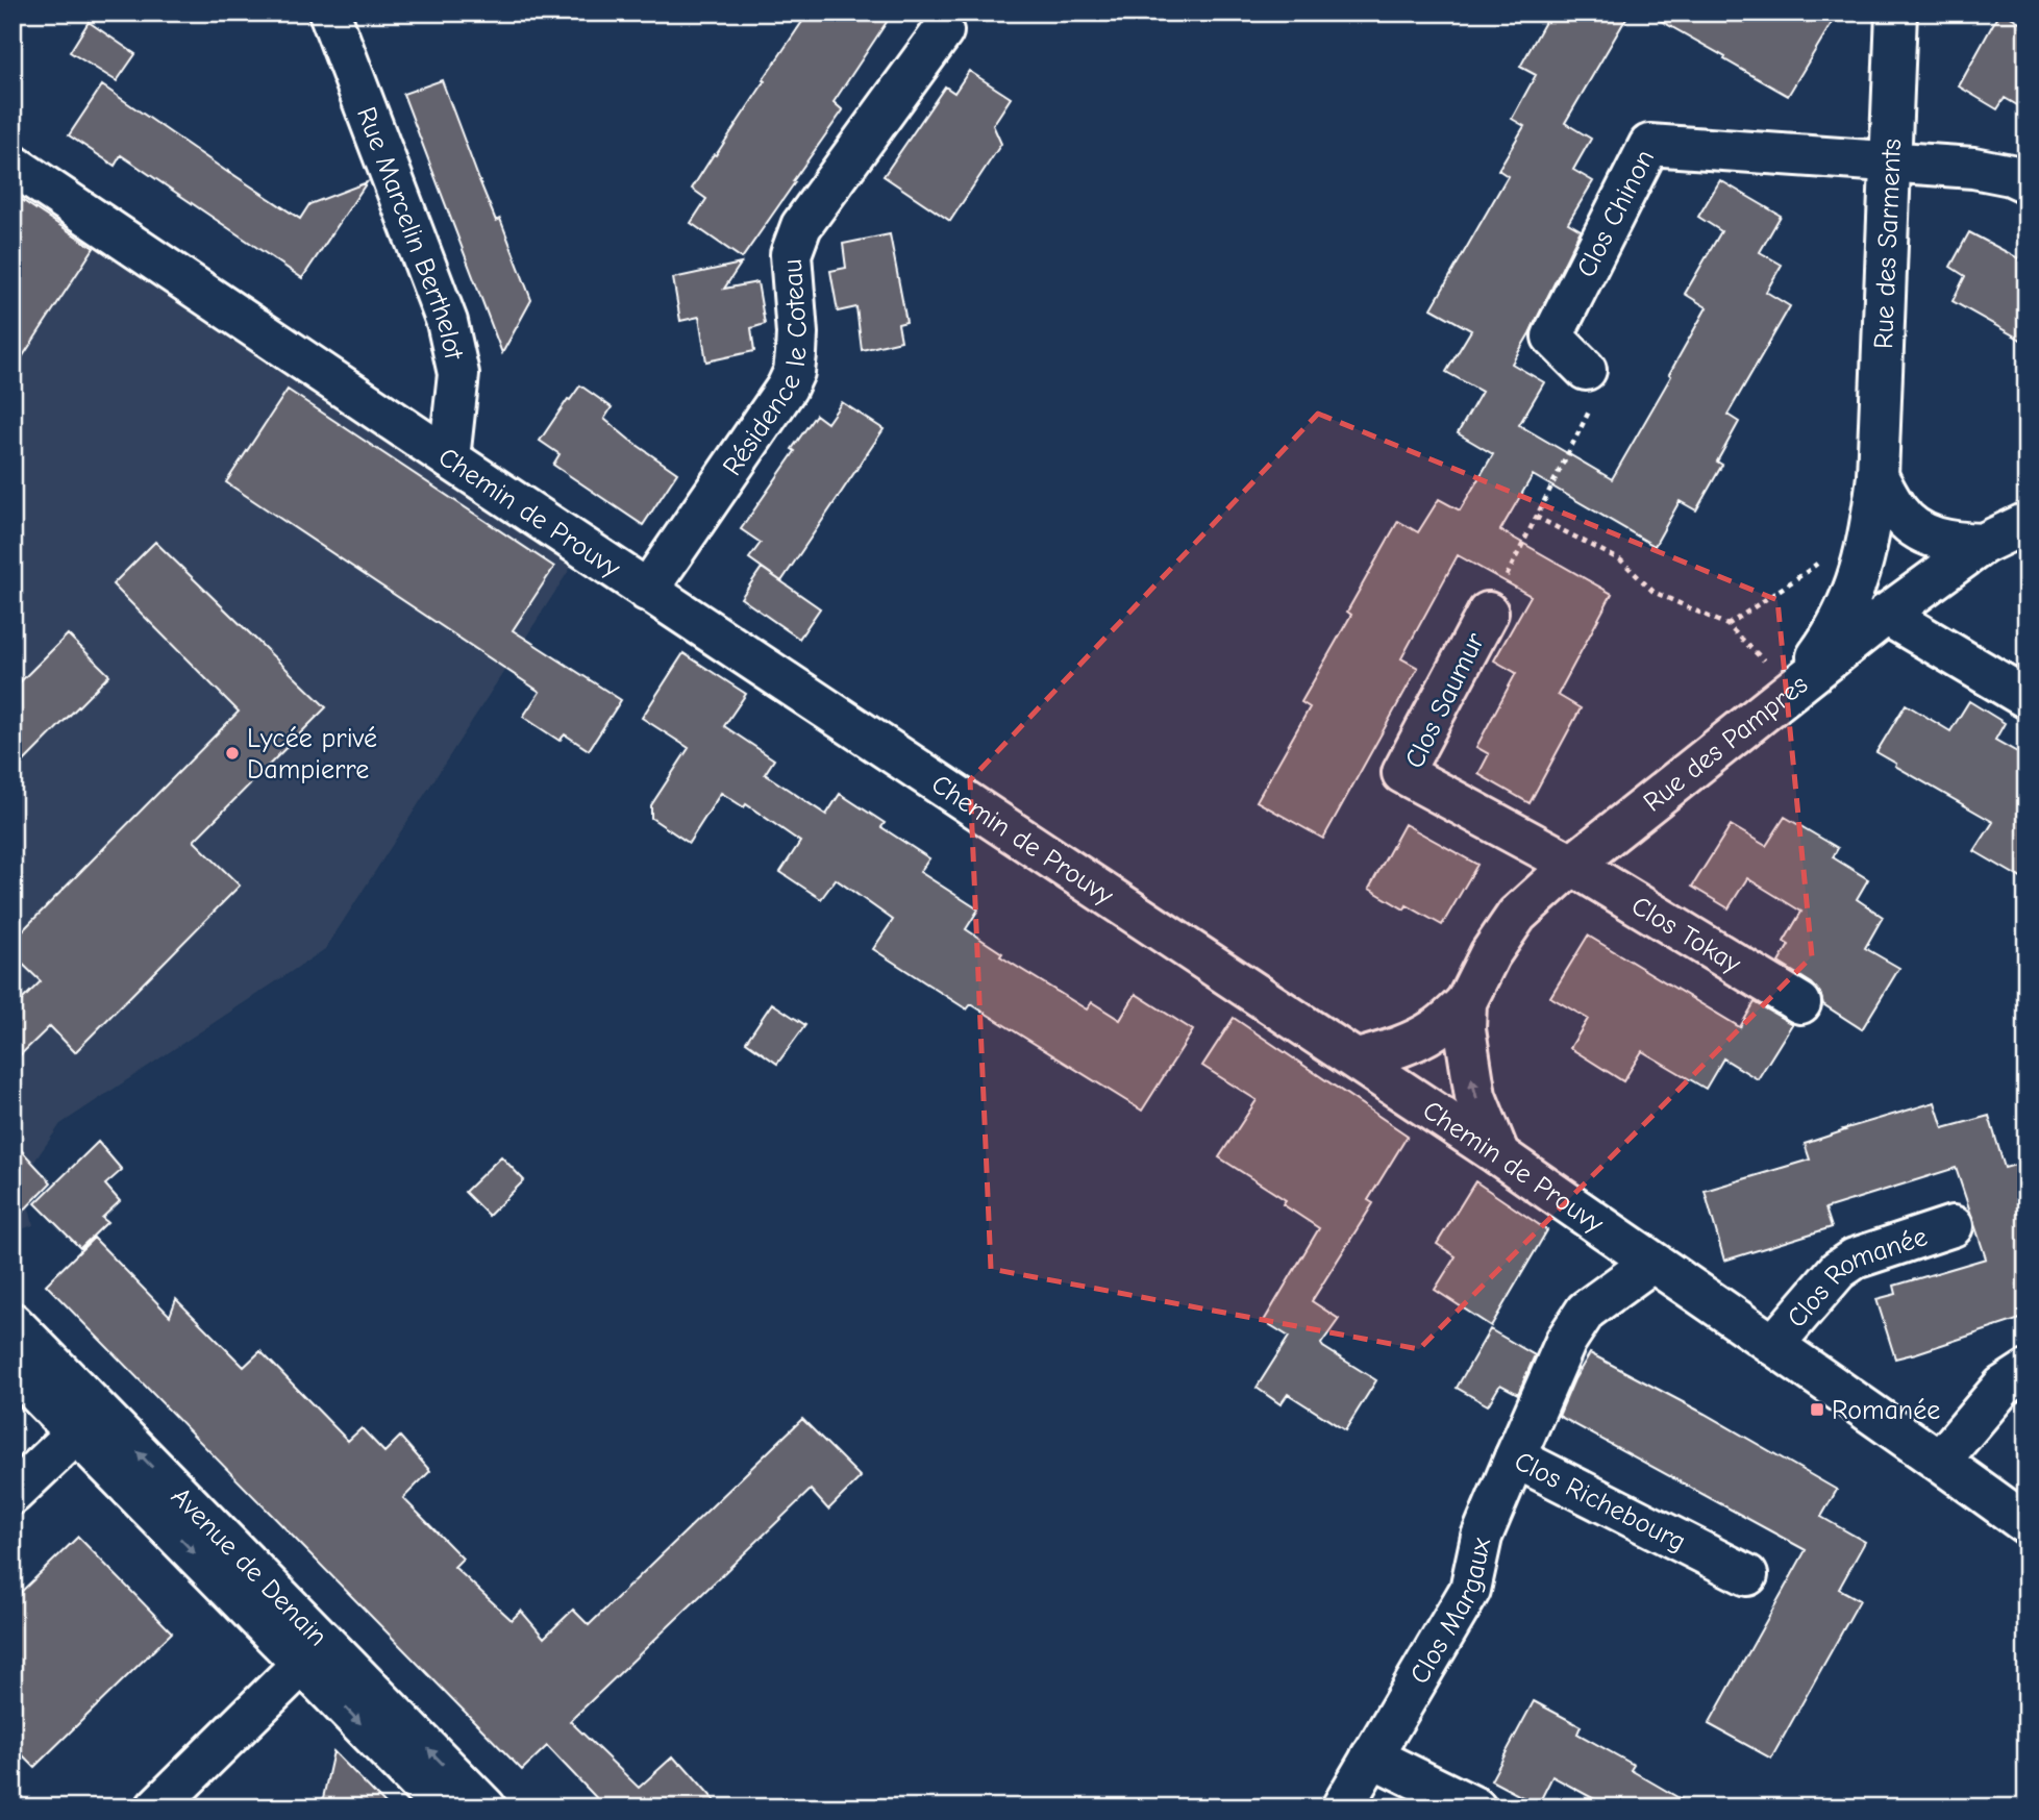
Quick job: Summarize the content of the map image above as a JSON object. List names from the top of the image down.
{
  "streets": {
    "street": [
      "Clos Chinon",
      "Rue Marcelin Berthelot",
      "Rue des Sarments",
      "Résidence le Coteau",
      "Chemin de Prouvy",
      "Clos Saumur",
      "Rue des Pampres",
      "Clos Tokay",
      "Clos Romanée",
      "Clos Richebourg",
      "Avenue de Denain",
      "Clos Margaux"
    ]
  },
  "crossings": [
    ["Clos Chinon", "Rue des Sarments"],
    ["Rue Marcelin Berthelot", "Chemin de Prouvy"],
    ["Rue des Sarments", "Rue des Pampres"],
    ["Résidence le Coteau", "Chemin de Prouvy"],
    ["Chemin de Prouvy", "Rue des Pampres"],
    ["Chemin de Prouvy", "Clos Romanée"],
    ["Chemin de Prouvy", "Clos Richebourg"],
    ["Clos Saumur", "Rue des Pampres"],
    ["Clos Saumur", "Clos Tokay"],
    ["Rue des Pampres", "Clos Tokay"],
    ["Clos Richebourg", "Clos Margaux"]
  ],
  "places": {
    "other": ["Lycée privé Dampierre"],
    "transit": ["Romanée"]
  }
}
